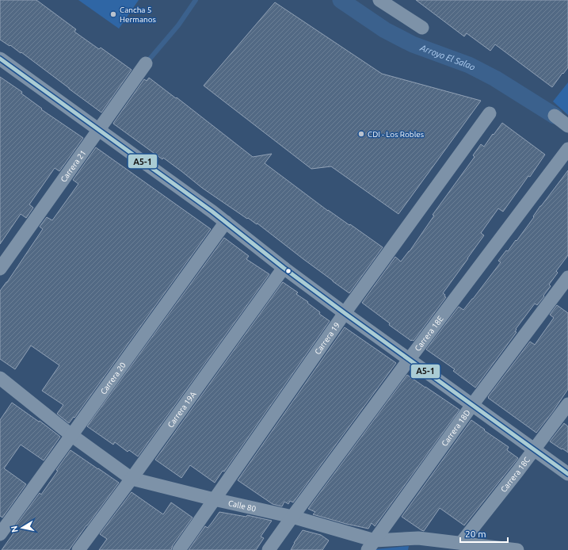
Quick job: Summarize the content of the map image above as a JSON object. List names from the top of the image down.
{
  "streets": {
    "street": [
      "Carrera 21",
      "Carrera 18E",
      "Carrera 19",
      "Carrera 20",
      "Carrera 19A",
      "Carrera 18D",
      "Carrera 18C",
      "Calle 80"
    ]
  },
  "crossings": [
    ["Carrera 18E", "Calle 80"],
    ["Carrera 19", "Calle 80"],
    ["Carrera 20", "Calle 80"],
    ["Carrera 19A", "Calle 80"],
    ["Carrera 18D", "Calle 80"],
    ["Carrera 18C", "Calle 80"]
  ],
  "water": ["Arroyo El Salao"],
  "places": ["Cancha 5 Hermanos", "CDI - Los Robles"],
  "lines": ["transit line A5-1"],
  "scale_bar": "20 m",
  "north": "left"
}
